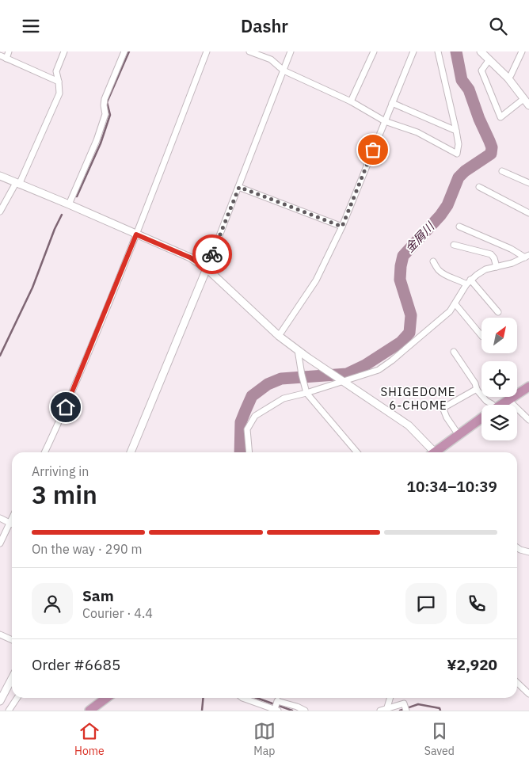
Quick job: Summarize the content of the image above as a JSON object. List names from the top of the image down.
{
  "districts": ["SHIGEDOME 6-CHOME"],
  "water": ["金屑川"],
  "north": "top right",
  "page": {
    "header": "Dashr",
    "heading": ["3 min", "Arriving in", "10:34–10:39"],
    "panel": [
      "Sam",
      "Courier · 4.4",
      "Order #6685",
      "¥2,920"
    ],
    "bar": "On the way · 290 m",
    "tabs": ["Home", "Map", "Saved"]
  }
}
